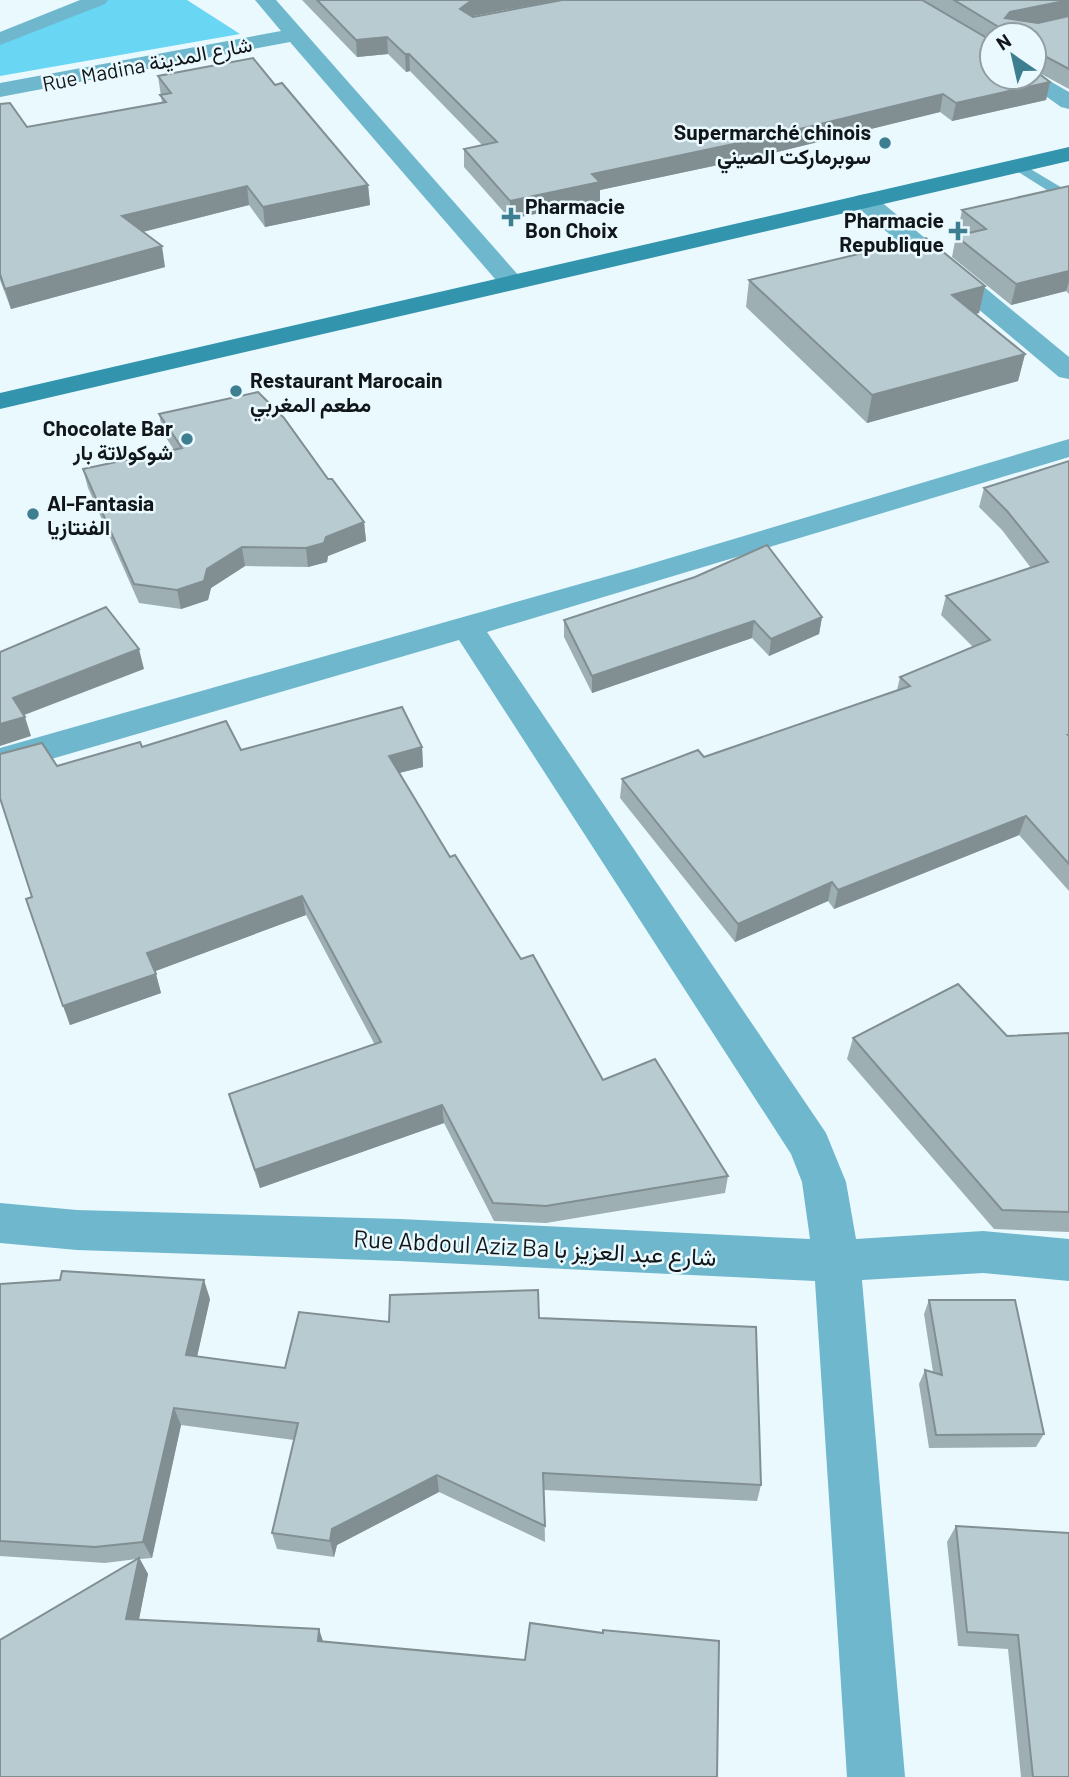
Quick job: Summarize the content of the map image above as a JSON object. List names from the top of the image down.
{
  "streets": {
    "street": ["Rue Madina شارع المدينة", "Rue Abdoul Aziz Ba شارع عبد العزيز با"]
  },
  "places": {
    "other": [
      "Supermarché chinois سوبرماركت الصيني",
      "Restaurant Marocain مطعم المغربي",
      "Chocolate Bar شوكولاتة بار",
      "Al-Fantasia الفنتازيا"
    ],
    "health": ["Pharmacie Bon Choix", "Pharmacie Republique"]
  },
  "north": "top left"
}
